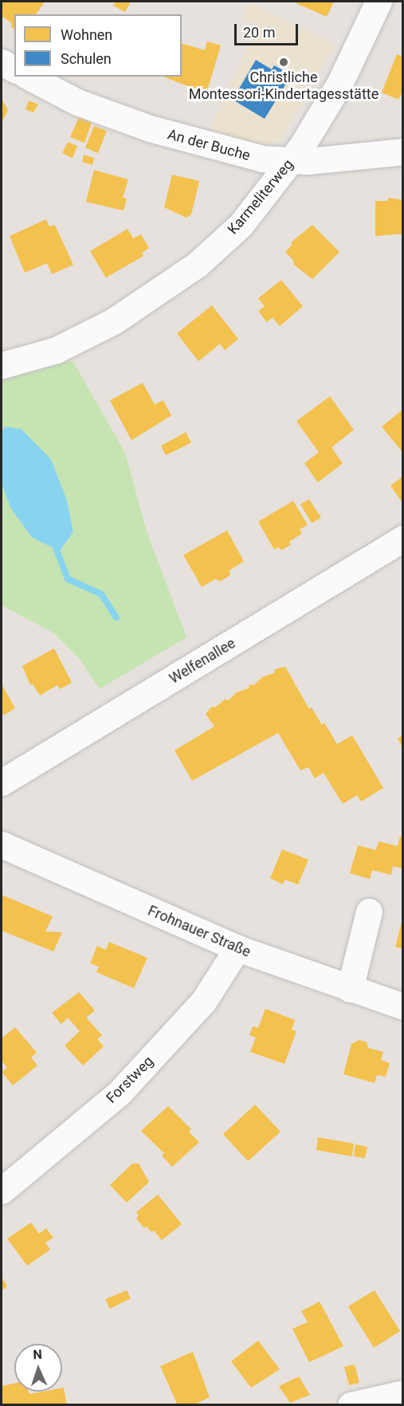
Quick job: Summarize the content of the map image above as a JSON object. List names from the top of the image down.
{
  "streets": {
    "street": [
      "An der Buche",
      "Karmeliterweg",
      "Welfenallee",
      "Frohnauer Straße",
      "Forstweg"
    ]
  },
  "crossings": [
    ["An der Buche", "Karmeliterweg"],
    ["Frohnauer Straße", "Forstweg"]
  ],
  "places": ["Christliche Montessori-Kindertagesstätte"],
  "legend": ["Wohnen", "Schulen"],
  "scale_bar": "20 m",
  "north": "top"
}
